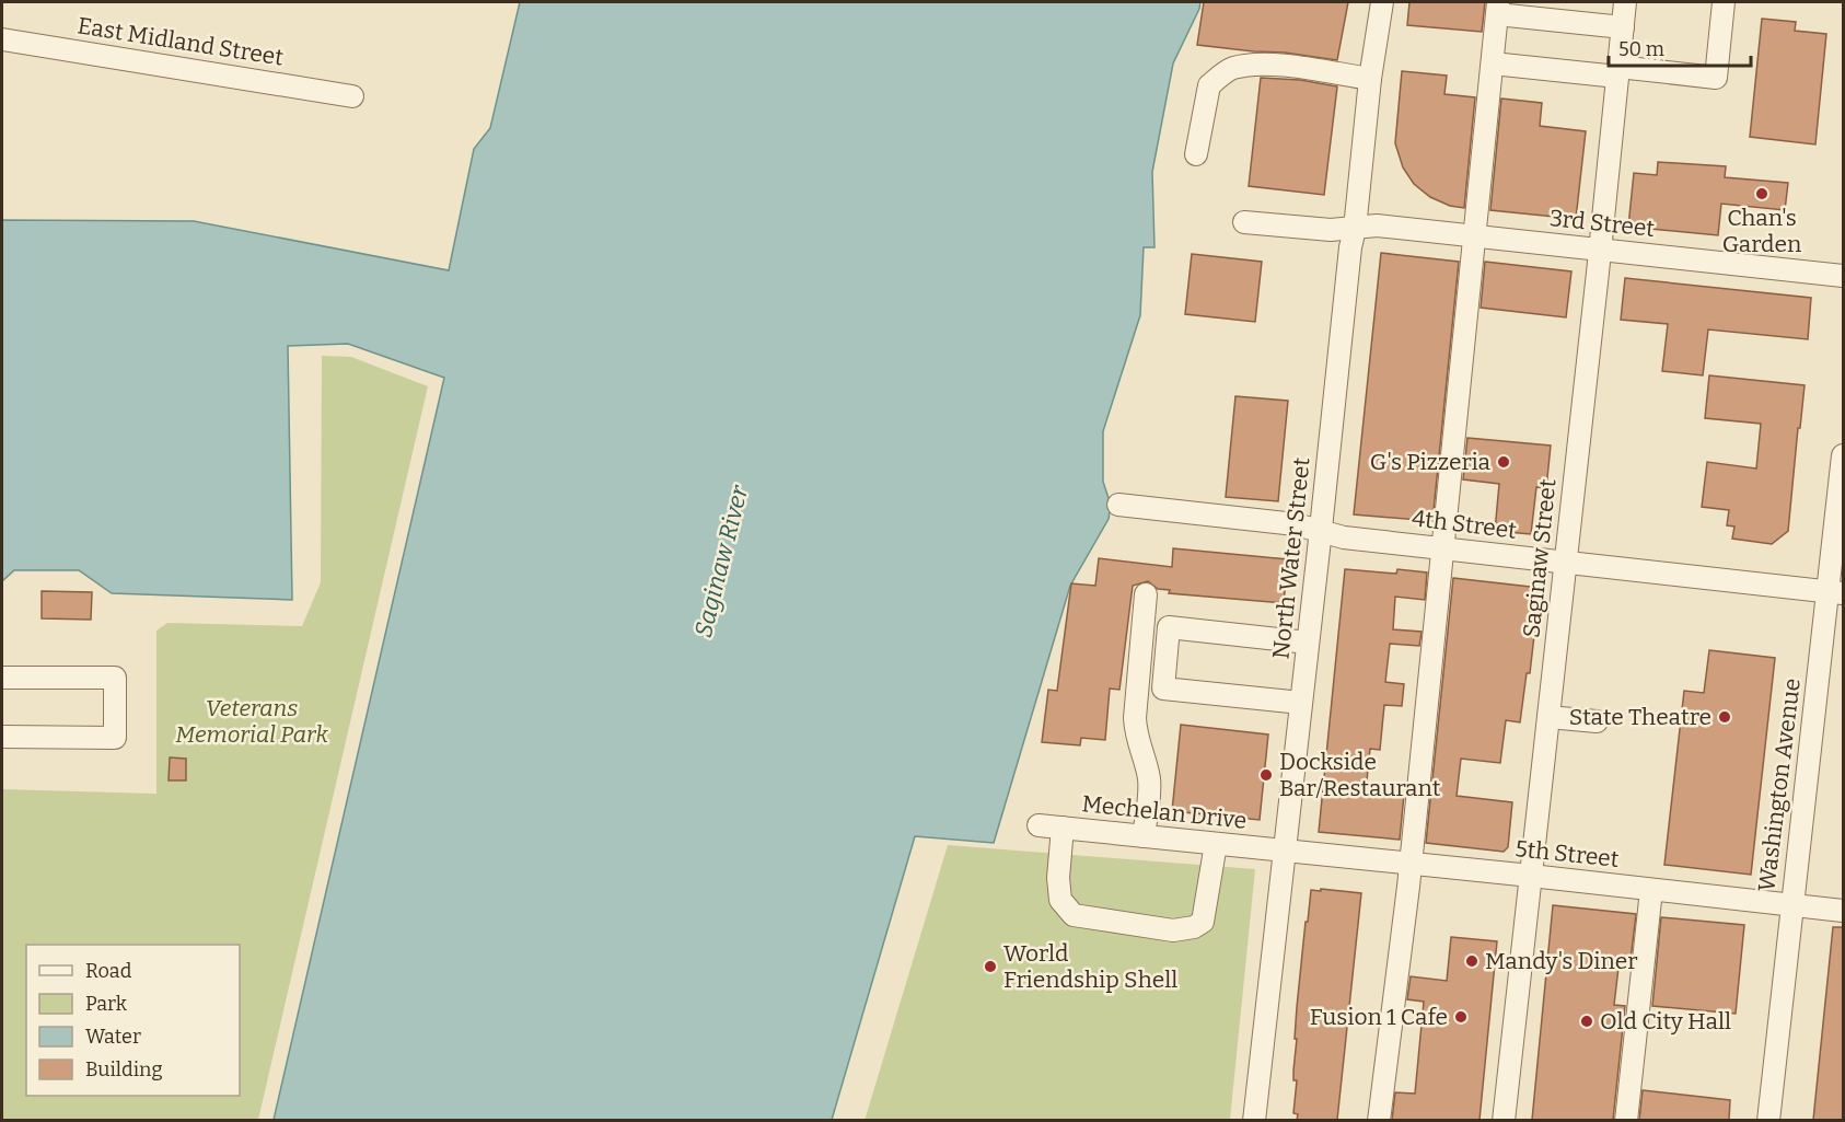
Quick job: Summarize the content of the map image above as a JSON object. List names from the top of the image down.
{
  "streets": {
    "street": [
      "East Midland Street",
      "3rd Street",
      "4th Street",
      "North Water Street",
      "Saginaw Street",
      "Washington Avenue",
      "Mechelan Drive",
      "5th Street"
    ]
  },
  "crossings": [
    ["3rd Street", "North Water Street"],
    ["3rd Street", "Saginaw Street"],
    ["4th Street", "North Water Street"],
    ["4th Street", "Saginaw Street"],
    ["4th Street", "Washington Avenue"],
    ["North Water Street", "Mechelan Drive"],
    ["North Water Street", "5th Street"],
    ["Saginaw Street", "5th Street"],
    ["Washington Avenue", "5th Street"],
    ["Mechelan Drive", "5th Street"]
  ],
  "water": ["Saginaw River"],
  "parks": ["Veterans Memorial Park"],
  "places": [
    "Chan's Garden",
    "G's Pizzeria",
    "State Theatre",
    "Dockside Bar/Restaurant",
    "Mandy's Diner",
    "World Friendship Shell",
    "Fusion 1 Cafe",
    "Old City Hall"
  ],
  "legend": [
    "Road",
    "Park",
    "Water",
    "Building"
  ],
  "scale_bar": "50 m"
}
